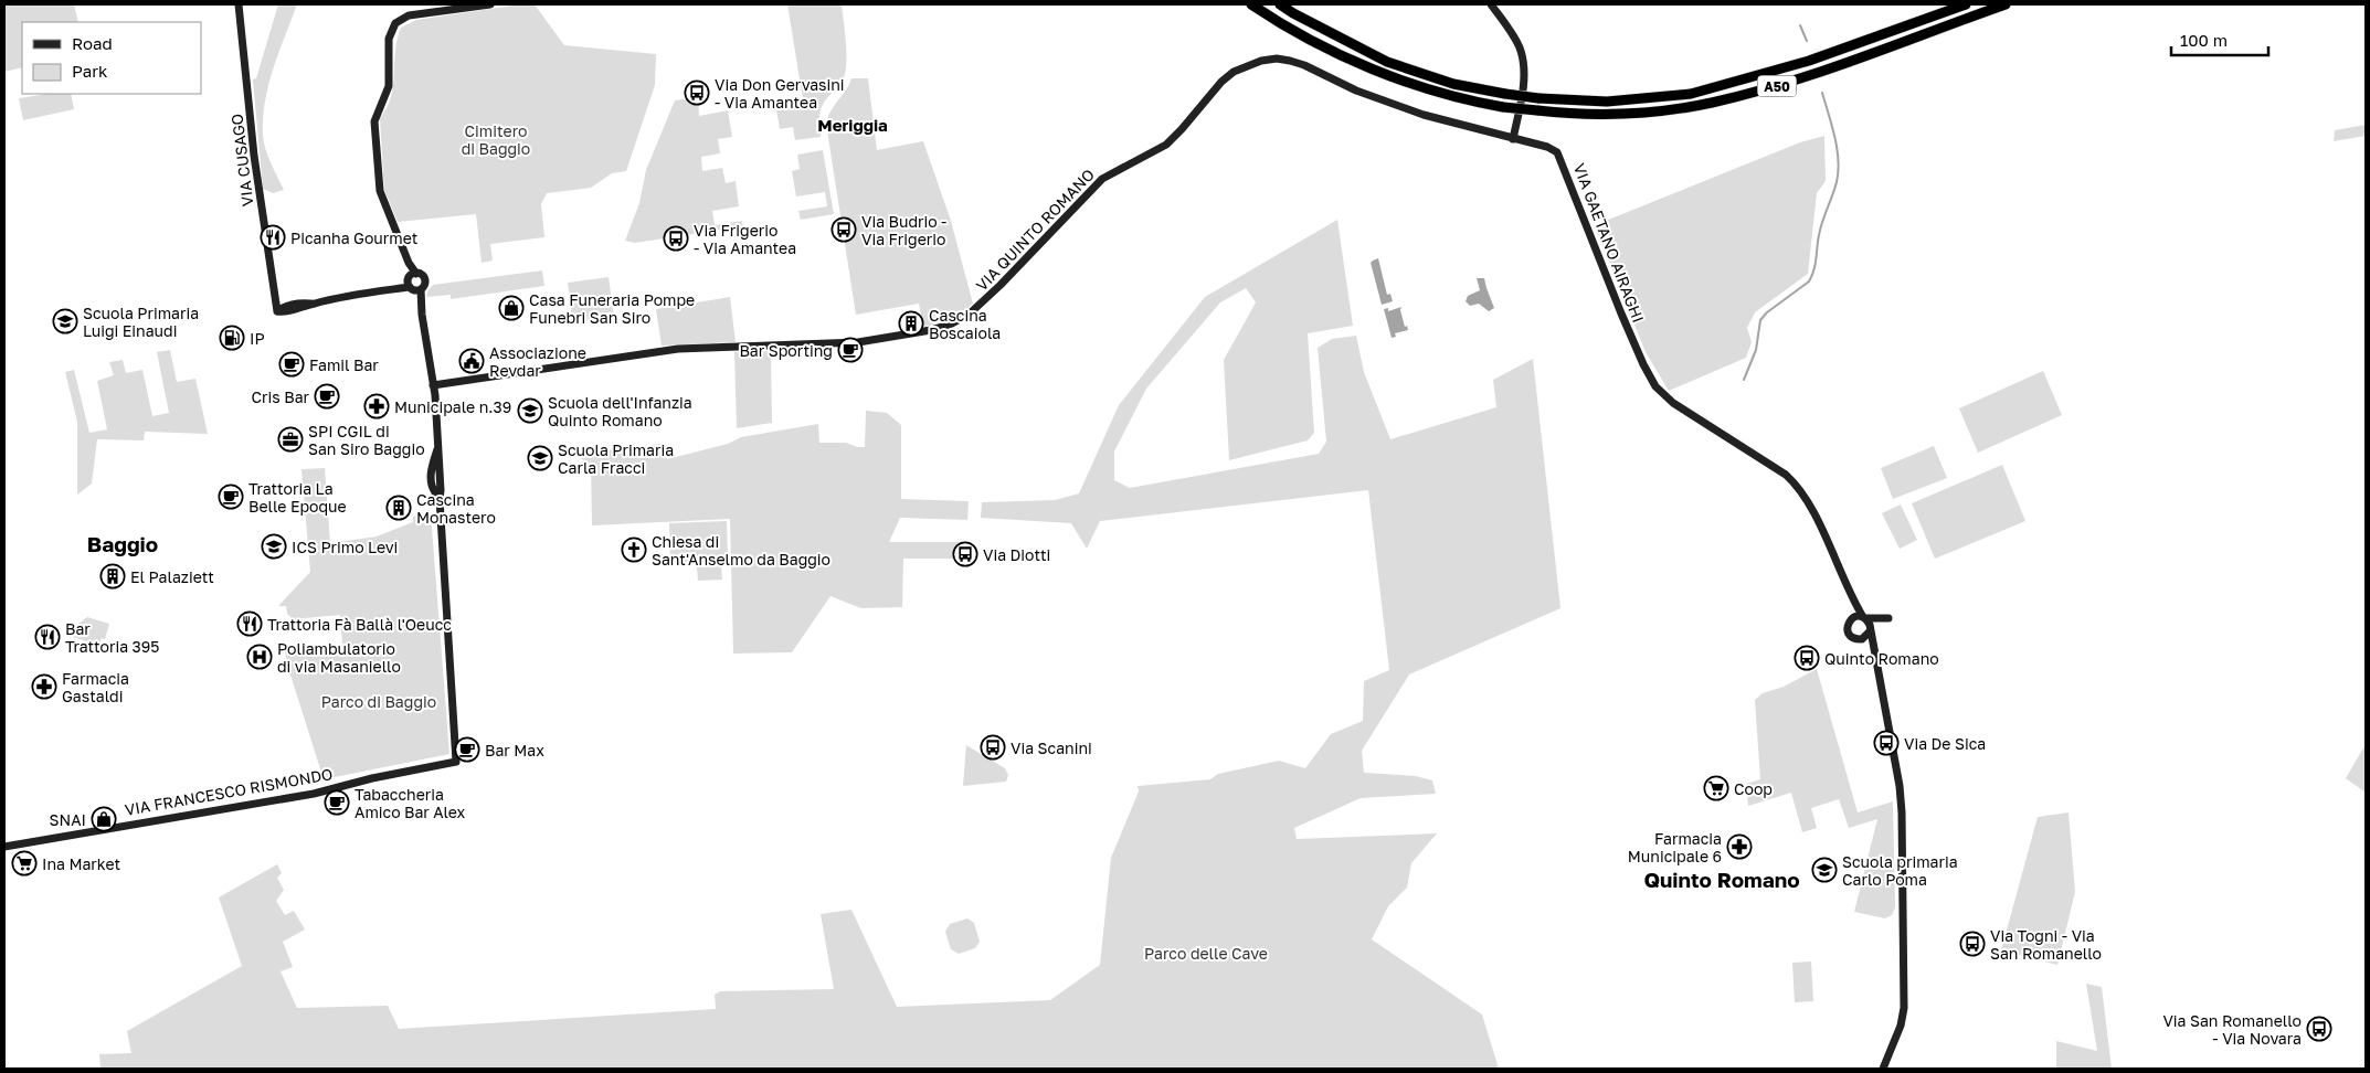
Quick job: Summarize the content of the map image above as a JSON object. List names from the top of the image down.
{
  "streets": {
    "highway": ["A50"],
    "street": [
      "VIA CUSAGO",
      "VIA QUINTO ROMANO",
      "VIA GAETANO AIRAGHI",
      "VIA FRANCESCO RISMONDO"
    ]
  },
  "crossings": [
    ["VIA QUINTO ROMANO", "VIA GAETANO AIRAGHI"],
    ["VIA QUINTO ROMANO", "VIA FRANCESCO RISMONDO"]
  ],
  "districts": ["Meriggia", "Baggio", "Quinto Romano"],
  "parks": ["Cimitero di Baggio", "Parco di Baggio", "Parco delle Cave"],
  "places": {
    "bus stop": [
      "Via Don Gervasini - Via Amantea",
      "Via Budrio - Via Frigerio",
      "Via Frigerio - Via Amantea",
      "Via Diotti",
      "Quinto Romano",
      "Via De Sica",
      "Via Scanini",
      "Via Togni - Via San Romanello",
      "Via San Romanello - Via Novara"
    ],
    "restaurant": ["Picanha Gourmet", "Trattoria Fà Ballà l'Oeucc", "Bar Trattoria 395"],
    "shop": ["Casa Funeraria Pompe Funebri San Siro", "SNAI"],
    "school or university": [
      "Scuola Primaria Luigi Einaudi",
      "Scuola dell'Infanzia Quinto Romano",
      "Scuola Primaria Carla Fracci",
      "ICS Primo Levi",
      "Scuola primaria Carlo Poma"
    ],
    "building": ["Cascina Boscaiola", "Cascina Monastero", "El Palaziett"],
    "fuel station": ["IP"],
    "cafe": [
      "Bar Sporting",
      "Famil Bar",
      "Cris Bar",
      "Trattoria La Belle Epoque",
      "Bar Max",
      "Tabaccheria Amico Bar Alex"
    ],
    "public building": ["Associazione Revdar"],
    "pharmacy": ["Municipale n.39", "Farmacia Gastaldi", "Farmacia Municipale 6"],
    "office": ["SPI CGIL di San Siro Baggio"],
    "church": ["Chiesa di Sant'Anselmo da Baggio"],
    "hospital": ["Poliambulatorio di via Masaniello"],
    "supermarket": ["Coop", "Ina Market"]
  },
  "legend": ["Road", "Park"],
  "scale_bar": "100 m"
}
